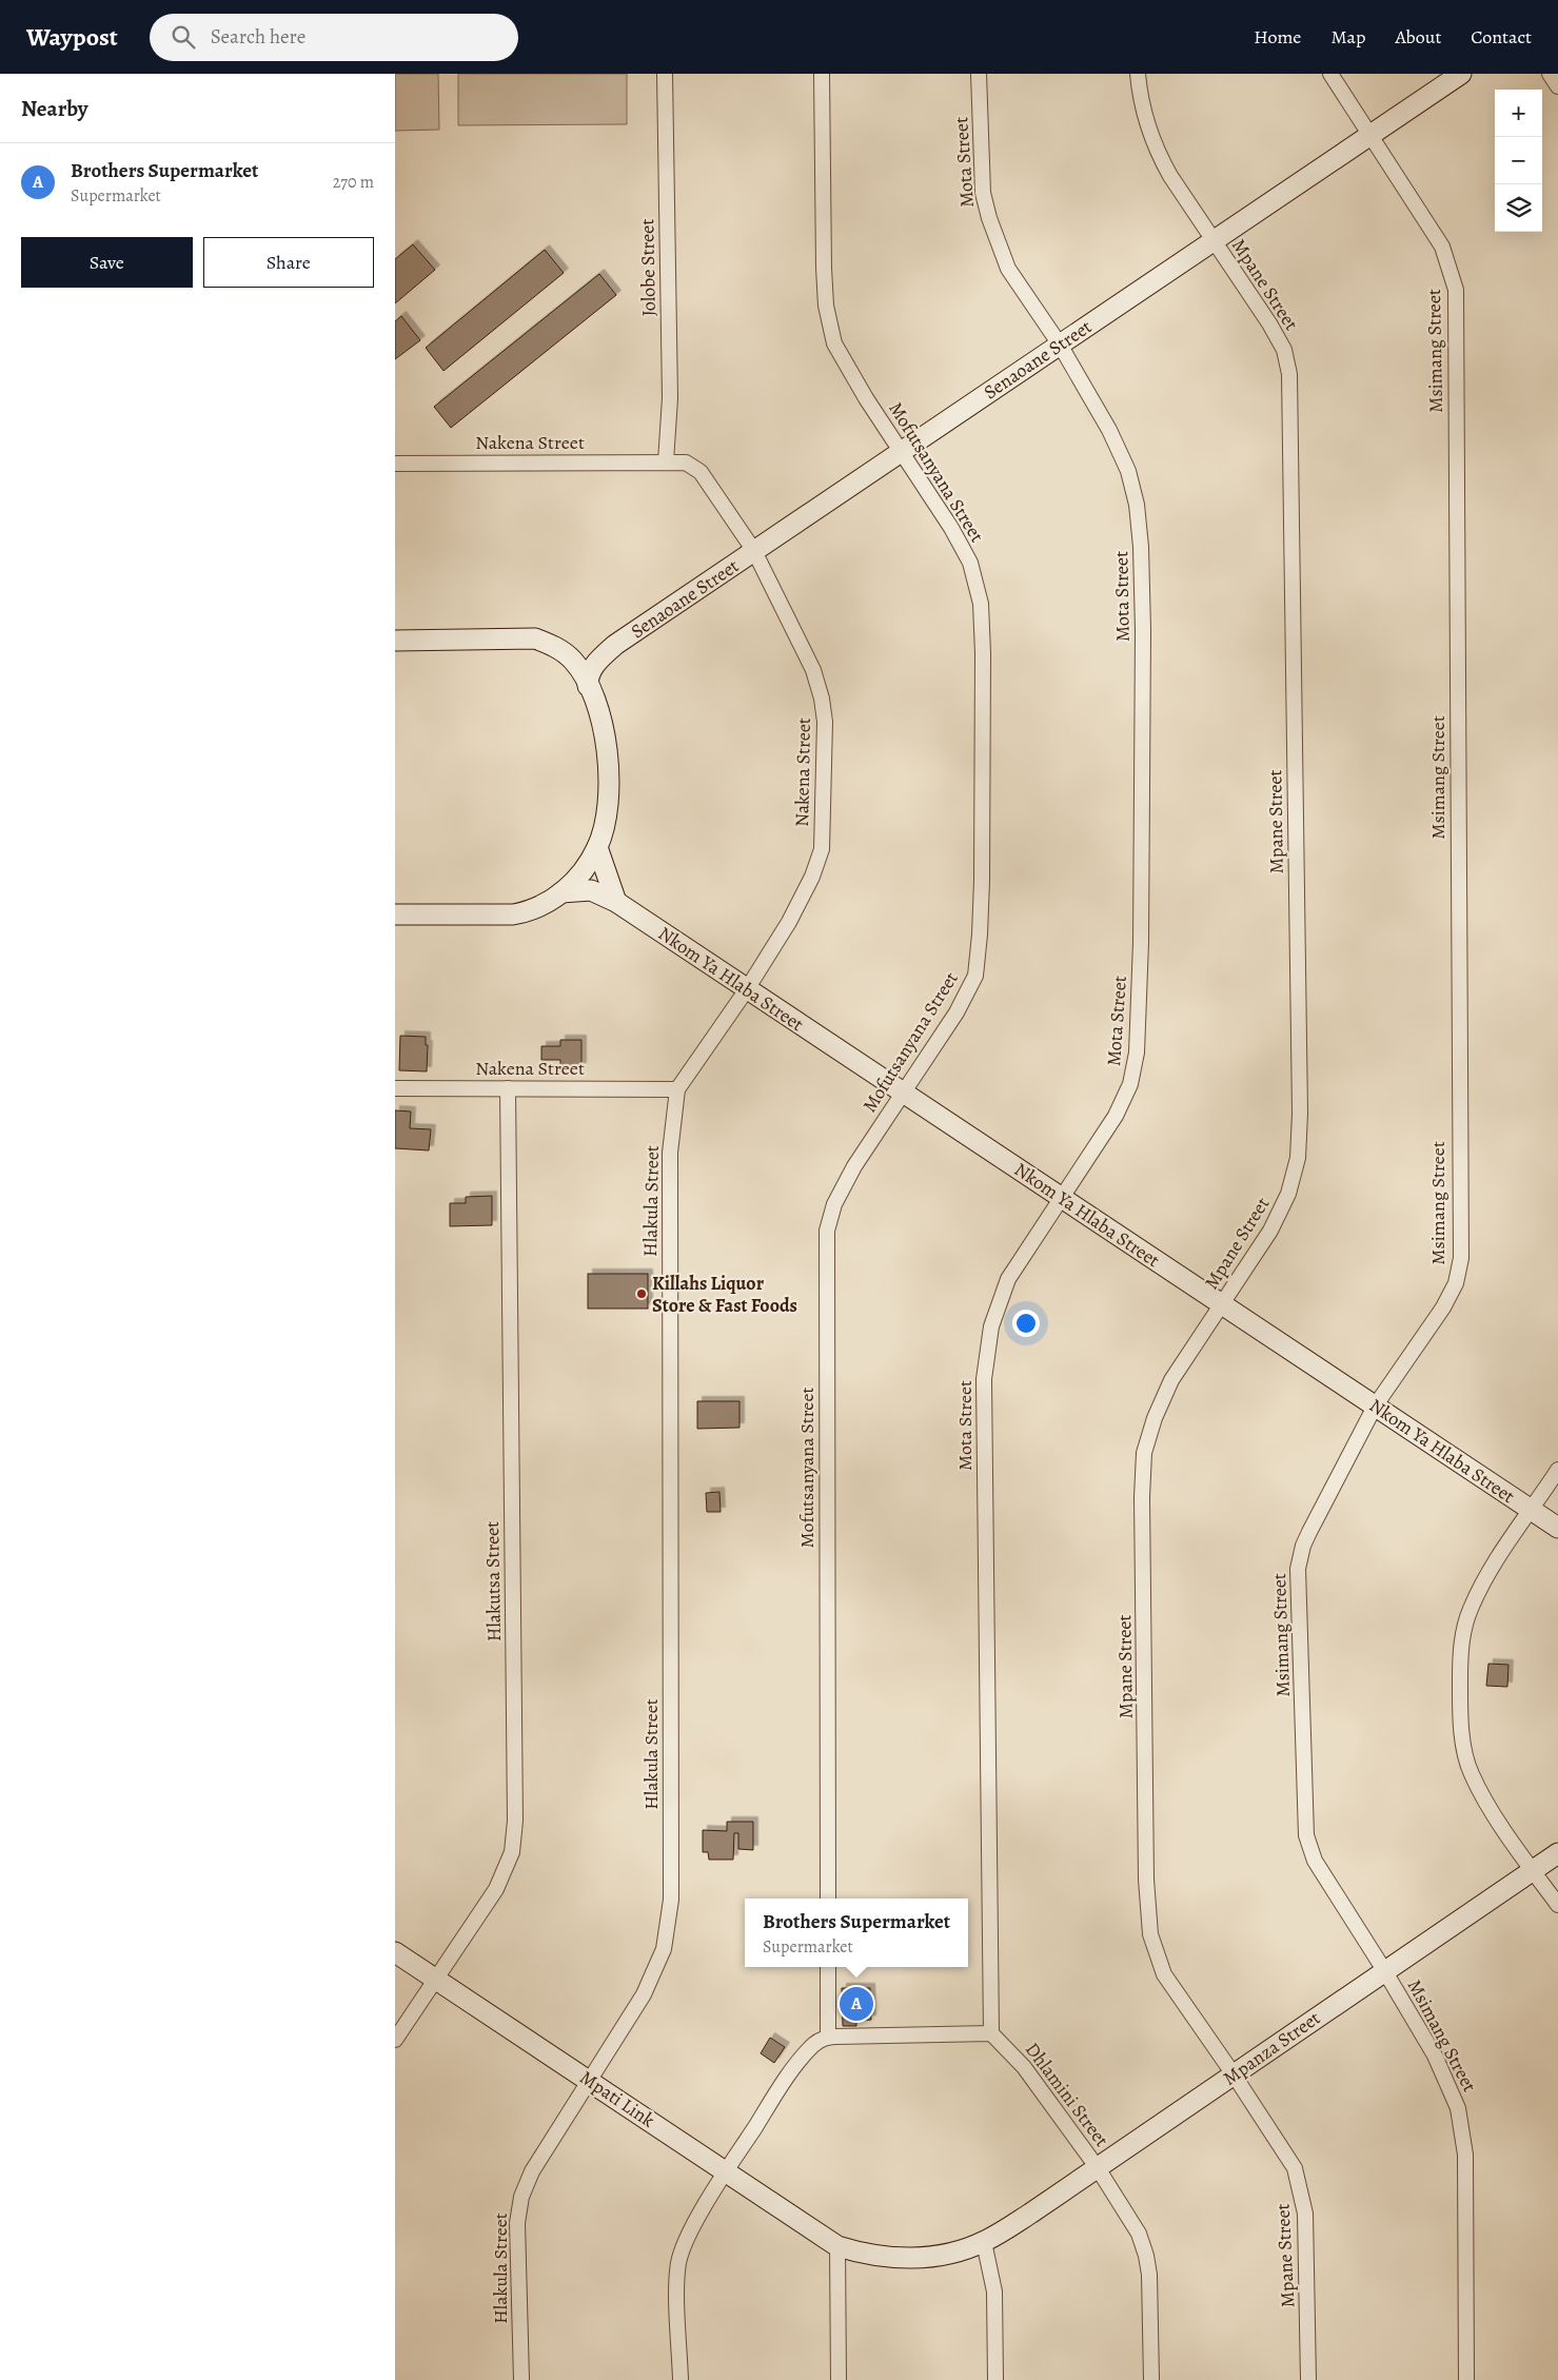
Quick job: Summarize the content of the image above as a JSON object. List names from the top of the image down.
{
  "streets": {
    "street": [
      "Mota Street",
      "Jolobe Street",
      "Mpane Street",
      "Msimang Street",
      "Senaoane Street",
      "Nakena Street",
      "Mofutsanyana Street",
      "Nkom Ya Hlaba Street",
      "Hlakula Street",
      "Hlakutsa Street",
      "Mpanza Street",
      "Dhlamini Street",
      "Mpati Link"
    ]
  },
  "crossings": [
    ["Mota Street", "Senaoane Street"],
    ["Mota Street", "Nkom Ya Hlaba Street"],
    ["Mota Street", "Dhlamini Street"],
    ["Jolobe Street", "Nakena Street"],
    ["Mpane Street", "Senaoane Street"],
    ["Mpane Street", "Nkom Ya Hlaba Street"],
    ["Mpane Street", "Mpanza Street"],
    ["Msimang Street", "Senaoane Street"],
    ["Msimang Street", "Nkom Ya Hlaba Street"],
    ["Msimang Street", "Mpanza Street"],
    ["Senaoane Street", "Nakena Street"],
    ["Senaoane Street", "Mofutsanyana Street"],
    ["Nakena Street", "Nkom Ya Hlaba Street"],
    ["Nakena Street", "Hlakula Street"],
    ["Nakena Street", "Hlakutsa Street"],
    ["Mofutsanyana Street", "Nkom Ya Hlaba Street"],
    ["Hlakula Street", "Mpati Link"],
    ["Hlakutsa Street", "Mpati Link"],
    ["Mpanza Street", "Dhlamini Street"],
    ["Mpanza Street", "Mpati Link"]
  ],
  "places": ["Killahs Liquor Store & Fast Foods"],
  "page": {
    "header": "Waypost",
    "search": "Search here",
    "nav": [
      "Home",
      "Map",
      "About",
      "Contact"
    ],
    "heading": "Nearby",
    "map_buttons": ["+", "−"],
    "list": [
      {
        "mark": "A",
        "name": "Brothers Supermarket",
        "note": "Supermarket",
        "value": "270 m"
      }
    ],
    "buttons": ["Save", "Share"],
    "popup": ["Brothers Supermarket", "Supermarket"],
    "pins": "A"
  }
}
